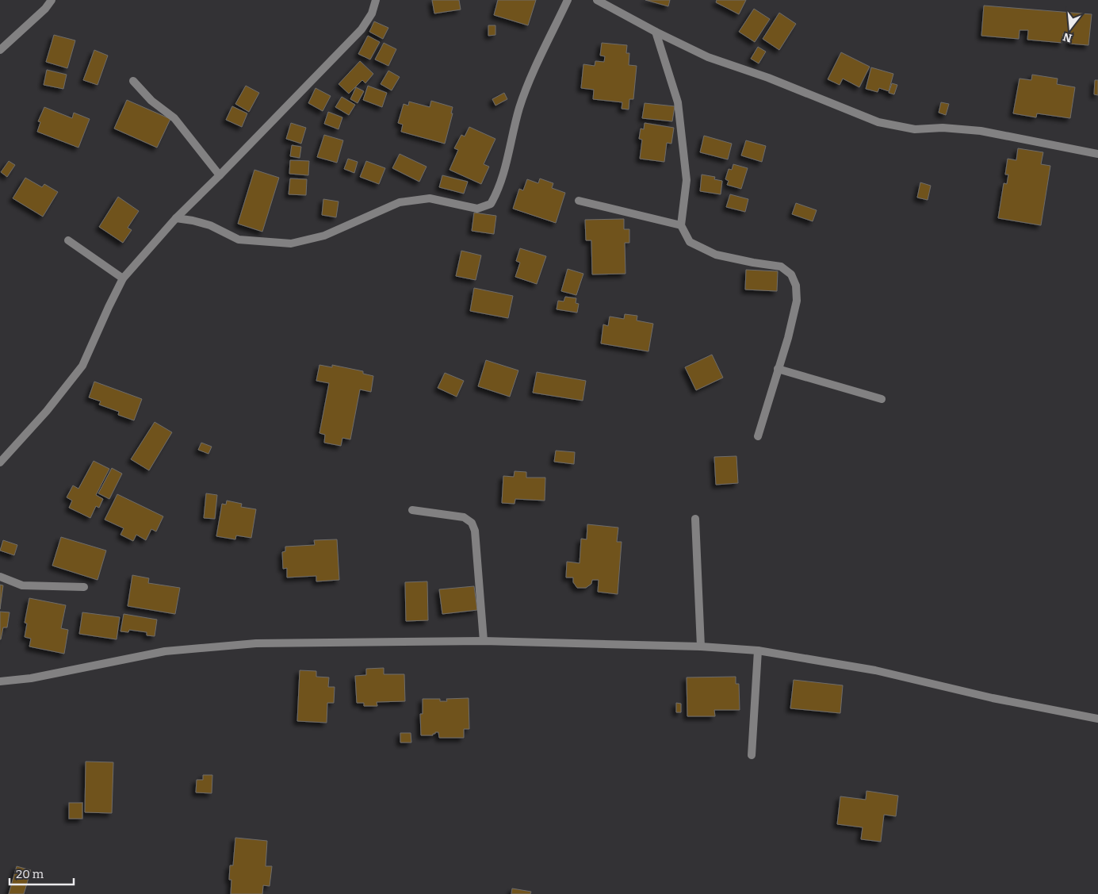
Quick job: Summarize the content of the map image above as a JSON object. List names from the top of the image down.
{
  "scale_bar": "20 m",
  "north": "bottom"
}
